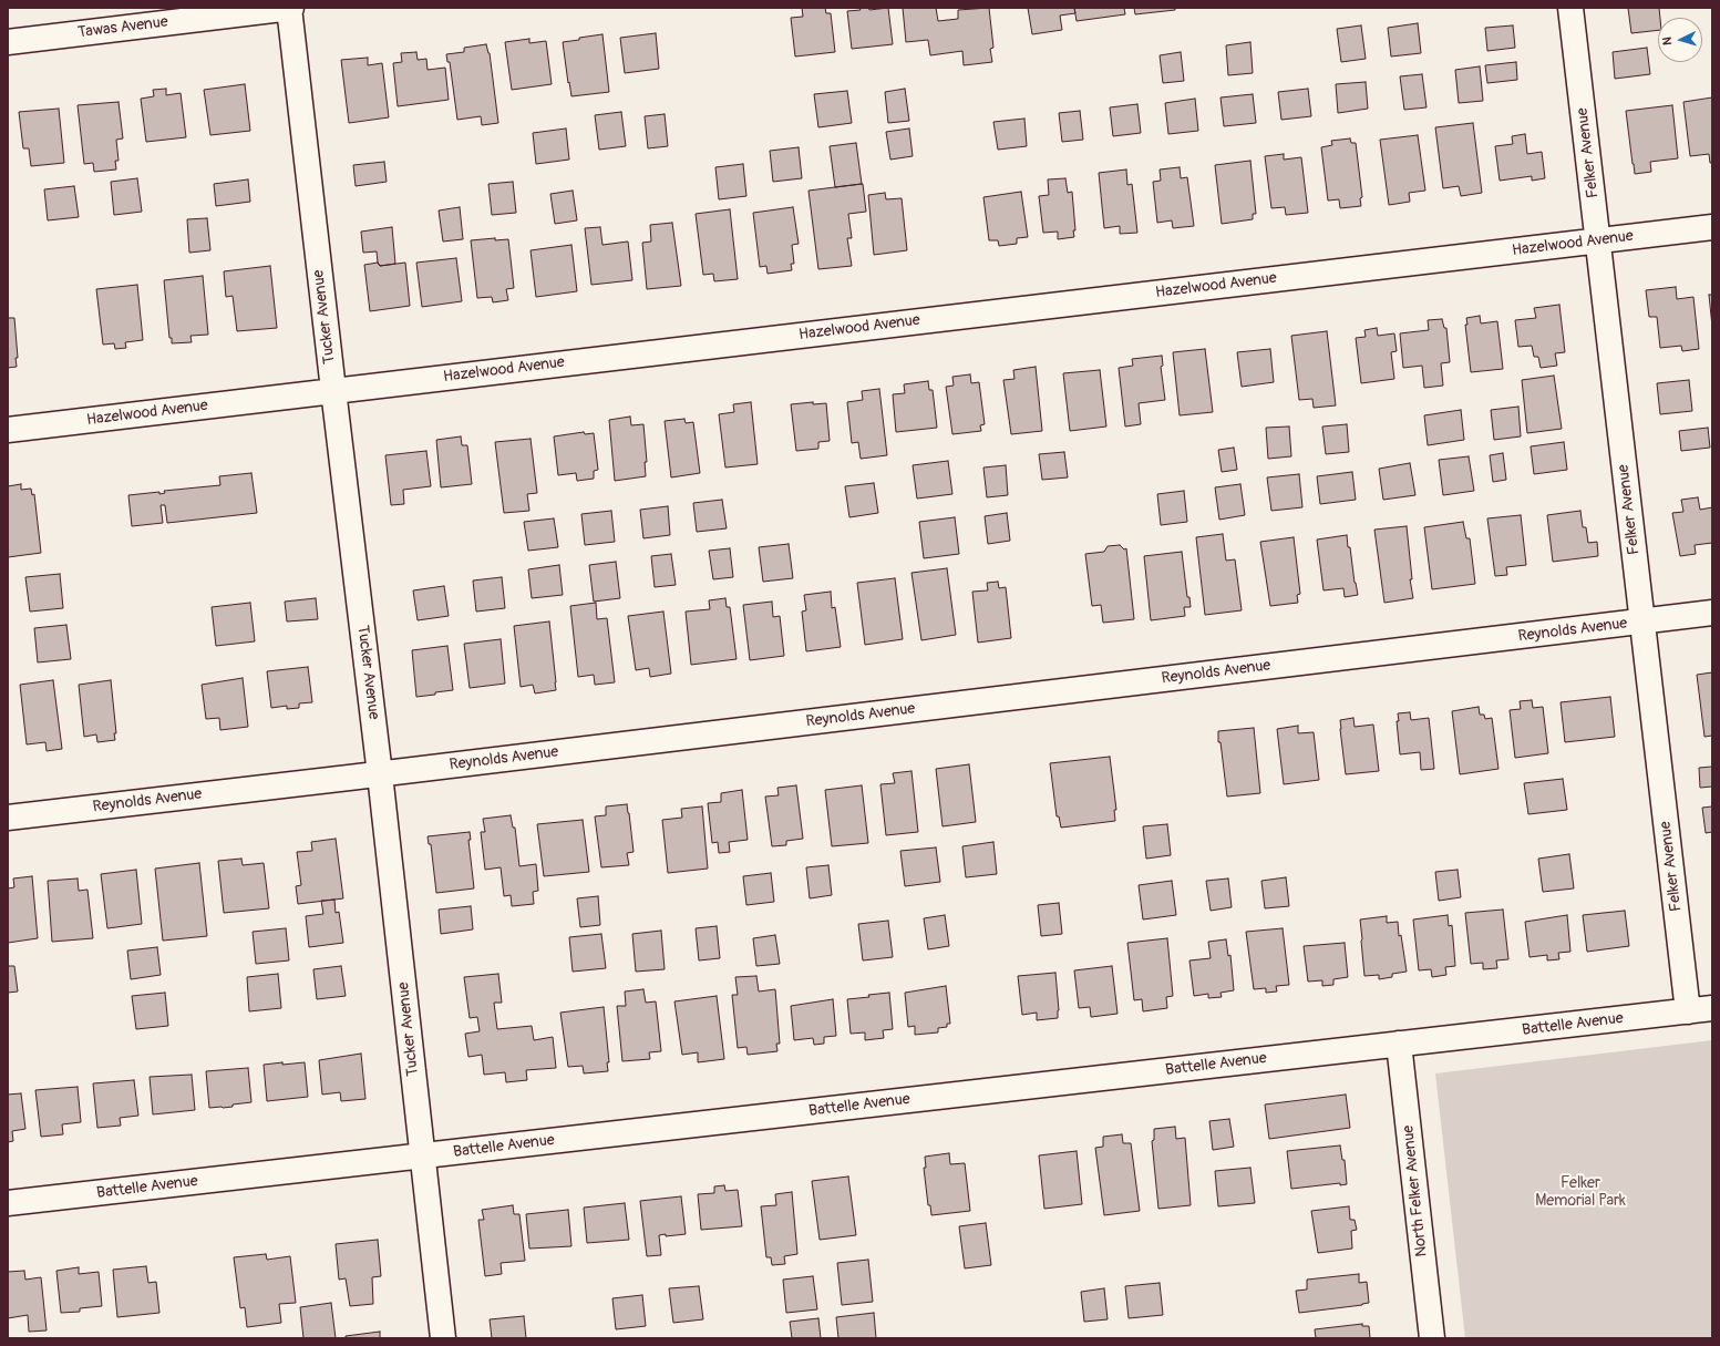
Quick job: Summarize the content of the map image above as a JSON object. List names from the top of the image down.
{
  "streets": {
    "street": [
      "Tawas Avenue",
      "Felker Avenue",
      "Hazelwood Avenue",
      "Tucker Avenue",
      "Reynolds Avenue",
      "Battelle Avenue",
      "North Felker Avenue"
    ]
  },
  "crossings": [
    ["Tawas Avenue", "Tucker Avenue"],
    ["Felker Avenue", "Hazelwood Avenue"],
    ["Felker Avenue", "Reynolds Avenue"],
    ["Felker Avenue", "Battelle Avenue"],
    ["Hazelwood Avenue", "Tucker Avenue"],
    ["Tucker Avenue", "Reynolds Avenue"],
    ["Tucker Avenue", "Battelle Avenue"],
    ["Battelle Avenue", "North Felker Avenue"]
  ],
  "parks": ["Felker Memorial Park"],
  "north": "left"
}
